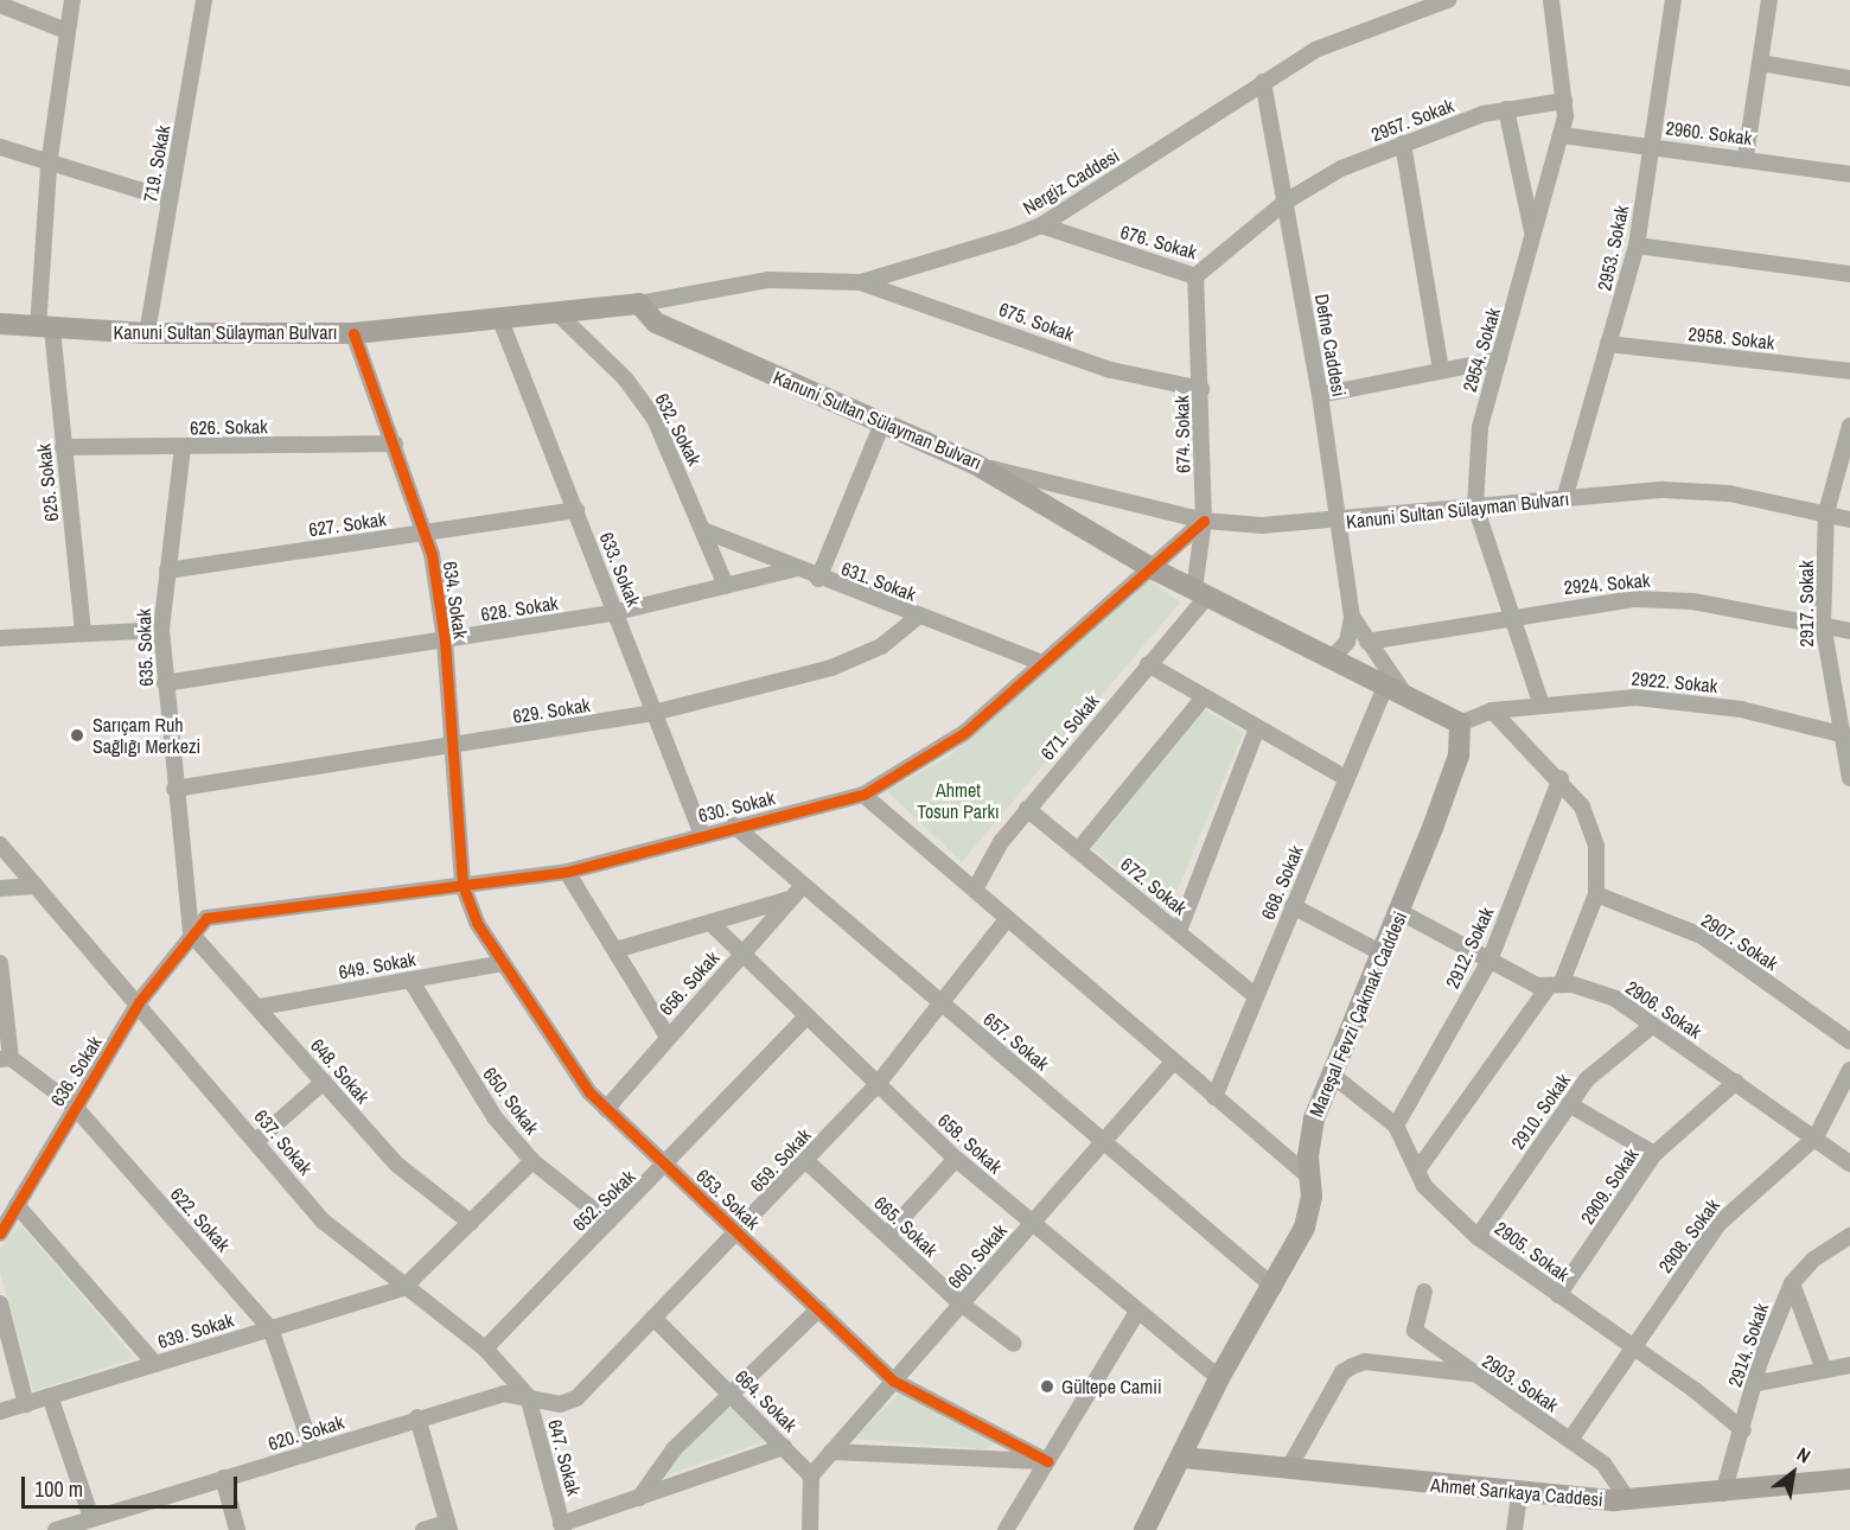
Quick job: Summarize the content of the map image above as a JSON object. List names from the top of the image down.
{
  "streets": {
    "main road": ["Kanuni Sultan Sülayman Bulvarı", "Mareşal Fevzi Çakmak Caddesi", "Ahmet Sarıkaya Caddesi"],
    "street": [
      "2957. Sokak",
      "2960. Sokak",
      "719. Sokak",
      "Nergiz Caddesi",
      "676. Sokak",
      "2953. Sokak",
      "675. Sokak",
      "2958. Sokak",
      "Defne Caddesi",
      "2954. Sokak",
      "626. Sokak",
      "632. Sokak",
      "674. Sokak",
      "625. Sokak",
      "627. Sokak",
      "633. Sokak",
      "631. Sokak",
      "2924. Sokak",
      "634. Sokak",
      "2917. Sokak",
      "628. Sokak",
      "635. Sokak",
      "2922. Sokak",
      "629. Sokak",
      "671. Sokak",
      "630. Sokak",
      "668. Sokak",
      "672. Sokak",
      "2907. Sokak",
      "2912. Sokak",
      "649. Sokak",
      "656. Sokak",
      "2906. Sokak",
      "657. Sokak",
      "636. Sokak",
      "648. Sokak",
      "650. Sokak",
      "2910. Sokak",
      "637. Sokak",
      "658. Sokak",
      "659. Sokak",
      "2909. Sokak",
      "653. Sokak",
      "652. Sokak",
      "622. Sokak",
      "665. Sokak",
      "2908. Sokak",
      "2905. Sokak",
      "660. Sokak",
      "639. Sokak",
      "2914. Sokak",
      "2903. Sokak",
      "664. Sokak",
      "620. Sokak",
      "647. Sokak"
    ]
  },
  "crossings": [
    ["2957. Sokak", "676. Sokak"],
    ["2957. Sokak", "Defne Caddesi"],
    ["2957. Sokak", "2954. Sokak"],
    ["2960. Sokak", "2953. Sokak"],
    ["2960. Sokak", "2954. Sokak"],
    ["719. Sokak", "Kanuni Sultan Sülayman Bulvarı"],
    ["Nergiz Caddesi", "676. Sokak"],
    ["Nergiz Caddesi", "675. Sokak"],
    ["Nergiz Caddesi", "Kanuni Sultan Sülayman Bulvarı"],
    ["Nergiz Caddesi", "Defne Caddesi"],
    ["676. Sokak", "Defne Caddesi"],
    ["676. Sokak", "674. Sokak"],
    ["2953. Sokak", "Kanuni Sultan Sülayman Bulvarı"],
    ["2953. Sokak", "2958. Sokak"],
    ["675. Sokak", "674. Sokak"],
    ["Kanuni Sultan Sülayman Bulvarı", "Defne Caddesi"],
    ["Kanuni Sultan Sülayman Bulvarı", "2954. Sokak"],
    ["Kanuni Sultan Sülayman Bulvarı", "632. Sokak"],
    ["Kanuni Sultan Sülayman Bulvarı", "674. Sokak"],
    ["Kanuni Sultan Sülayman Bulvarı", "625. Sokak"],
    ["Kanuni Sultan Sülayman Bulvarı", "633. Sokak"],
    ["Kanuni Sultan Sülayman Bulvarı", "634. Sokak"],
    ["Kanuni Sultan Sülayman Bulvarı", "2917. Sokak"],
    ["Kanuni Sultan Sülayman Bulvarı", "630. Sokak"],
    ["2954. Sokak", "2924. Sokak"],
    ["2954. Sokak", "2922. Sokak"],
    ["626. Sokak", "625. Sokak"],
    ["626. Sokak", "634. Sokak"],
    ["626. Sokak", "635. Sokak"],
    ["632. Sokak", "631. Sokak"],
    ["632. Sokak", "628. Sokak"],
    ["674. Sokak", "671. Sokak"],
    ["674. Sokak", "630. Sokak"],
    ["627. Sokak", "633. Sokak"],
    ["627. Sokak", "634. Sokak"],
    ["627. Sokak", "635. Sokak"],
    ["633. Sokak", "628. Sokak"],
    ["633. Sokak", "629. Sokak"],
    ["633. Sokak", "630. Sokak"],
    ["631. Sokak", "628. Sokak"],
    ["631. Sokak", "629. Sokak"],
    ["631. Sokak", "630. Sokak"],
    ["2924. Sokak", "2917. Sokak"],
    ["634. Sokak", "628. Sokak"],
    ["634. Sokak", "629. Sokak"],
    ["634. Sokak", "630. Sokak"],
    ["634. Sokak", "653. Sokak"],
    ["2917. Sokak", "2922. Sokak"],
    ["628. Sokak", "635. Sokak"],
    ["635. Sokak", "629. Sokak"],
    ["635. Sokak", "630. Sokak"],
    ["635. Sokak", "636. Sokak"],
    ["635. Sokak", "648. Sokak"],
    ["671. Sokak", "672. Sokak"],
    ["630. Sokak", "657. Sokak"],
    ["630. Sokak", "636. Sokak"],
    ["630. Sokak", "648. Sokak"],
    ["630. Sokak", "653. Sokak"],
    ["668. Sokak", "672. Sokak"],
    ["2912. Sokak", "2905. Sokak"],
    ["649. Sokak", "648. Sokak"],
    ["649. Sokak", "650. Sokak"],
    ["649. Sokak", "653. Sokak"],
    ["656. Sokak", "657. Sokak"],
    ["656. Sokak", "658. Sokak"],
    ["656. Sokak", "653. Sokak"],
    ["2906. Sokak", "2910. Sokak"],
    ["2906. Sokak", "2909. Sokak"],
    ["2906. Sokak", "2908. Sokak"],
    ["Mareşal Fevzi Çakmak Caddesi", "657. Sokak"],
    ["Mareşal Fevzi Çakmak Caddesi", "658. Sokak"],
    ["Mareşal Fevzi Çakmak Caddesi", "2905. Sokak"],
    ["Mareşal Fevzi Çakmak Caddesi", "Ahmet Sarıkaya Caddesi"],
    ["657. Sokak", "659. Sokak"],
    ["657. Sokak", "660. Sokak"],
    ["636. Sokak", "648. Sokak"],
    ["636. Sokak", "637. Sokak"],
    ["636. Sokak", "622. Sokak"],
    ["650. Sokak", "652. Sokak"],
    ["2910. Sokak", "2905. Sokak"],
    ["637. Sokak", "652. Sokak"],
    ["637. Sokak", "639. Sokak"],
    ["637. Sokak", "620. Sokak"],
    ["637. Sokak", "647. Sokak"],
    ["658. Sokak", "659. Sokak"],
    ["658. Sokak", "652. Sokak"],
    ["658. Sokak", "660. Sokak"],
    ["659. Sokak", "653. Sokak"],
    ["659. Sokak", "665. Sokak"],
    ["659. Sokak", "664. Sokak"],
    ["659. Sokak", "620. Sokak"],
    ["2909. Sokak", "2905. Sokak"],
    ["653. Sokak", "652. Sokak"],
    ["653. Sokak", "660. Sokak"],
    ["622. Sokak", "639. Sokak"],
    ["622. Sokak", "620. Sokak"],
    ["665. Sokak", "660. Sokak"],
    ["2908. Sokak", "2905. Sokak"],
    ["2908. Sokak", "2903. Sokak"],
    ["2905. Sokak", "2914. Sokak"],
    ["660. Sokak", "664. Sokak"],
    ["2914. Sokak", "Ahmet Sarıkaya Caddesi"],
    ["2903. Sokak", "Ahmet Sarıkaya Caddesi"],
    ["620. Sokak", "647. Sokak"]
  ],
  "parks": ["Ahmet Tosun Parkı"],
  "places": ["Sarıçam Ruh Sağlığı Merkezi", "Gültepe Camii"],
  "scale_bar": "100 m",
  "north": "top right"
}
